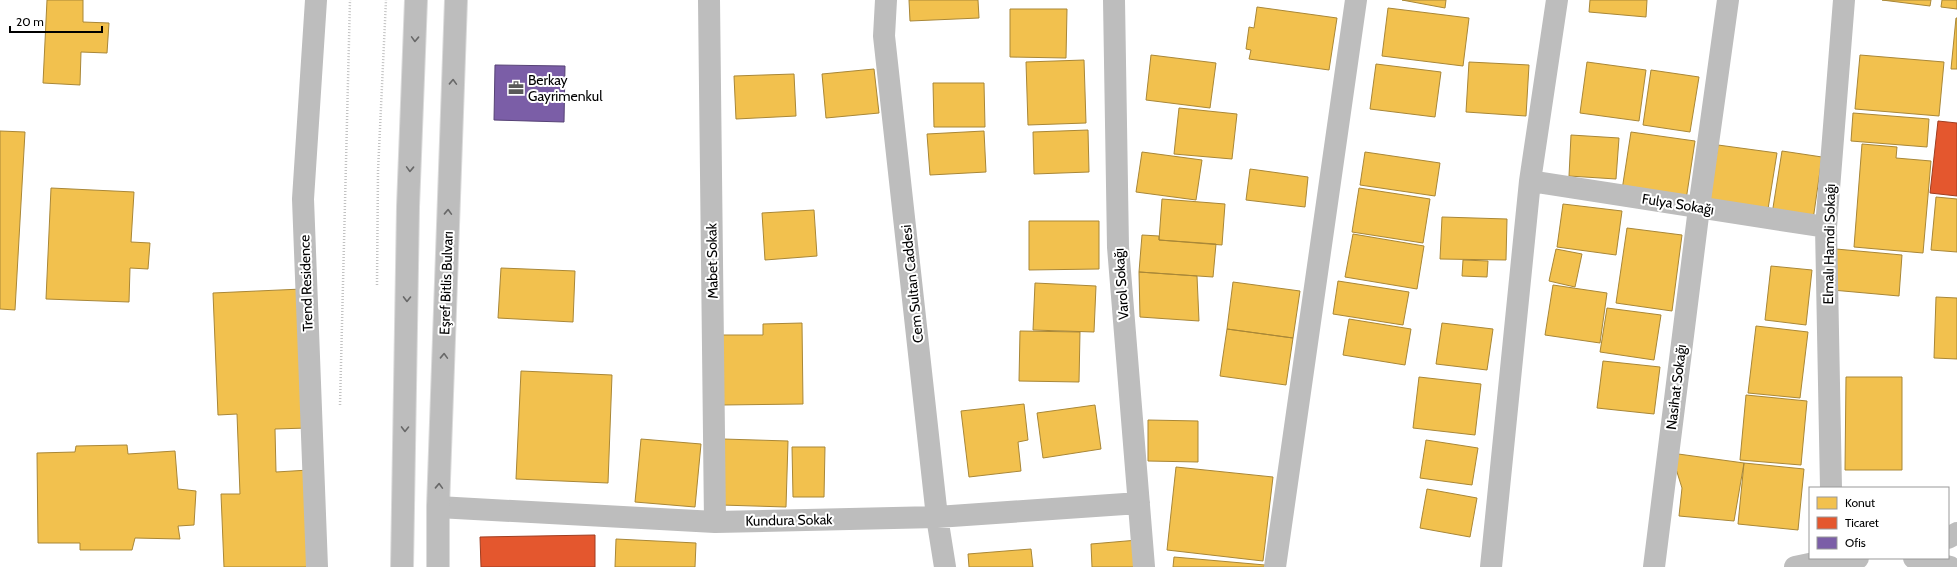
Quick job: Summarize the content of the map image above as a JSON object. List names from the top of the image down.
{
  "streets": {
    "street": [
      "Fulya Sokağı",
      "Elmalı Hamdi Sokağı",
      "Mabet Sokak",
      "Trend Residence",
      "Eşref Bitlis Bulvarı",
      "Cem Sultan Caddesi",
      "Varol Sokağı",
      "Nasihat Sokağı",
      "Kundura Sokak"
    ]
  },
  "crossings": [
    ["Fulya Sokağı", "Elmalı Hamdi Sokağı"],
    ["Fulya Sokağı", "Nasihat Sokağı"],
    ["Mabet Sokak", "Kundura Sokak"],
    ["Eşref Bitlis Bulvarı", "Kundura Sokak"],
    ["Cem Sultan Caddesi", "Kundura Sokak"],
    ["Varol Sokağı", "Kundura Sokak"]
  ],
  "places": {
    "office": ["Berkay Gayrimenkul"]
  },
  "legend": ["Konut", "Ticaret", "Ofis"],
  "scale_bar": "20 m"
}
